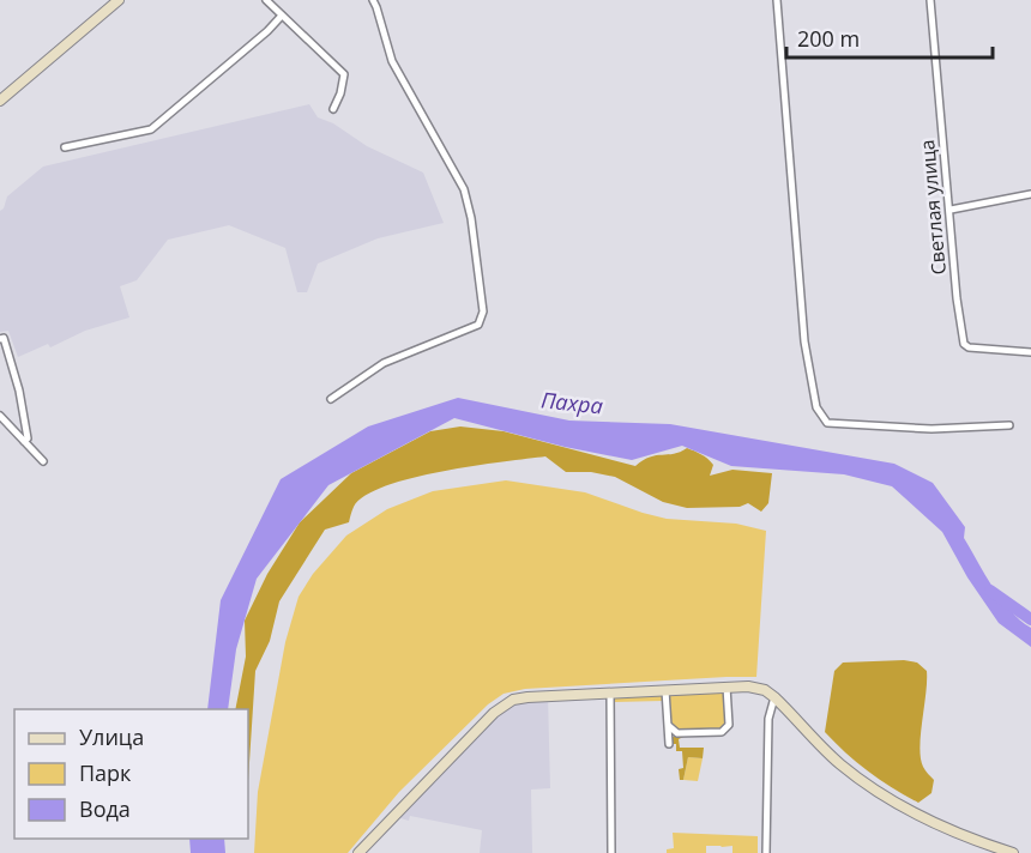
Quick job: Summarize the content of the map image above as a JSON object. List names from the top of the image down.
{
  "streets": {
    "street": ["Светлая улица"]
  },
  "water": ["Пахра"],
  "legend": ["Улица", "Парк", "Вода"],
  "scale_bar": "200 m"
}
